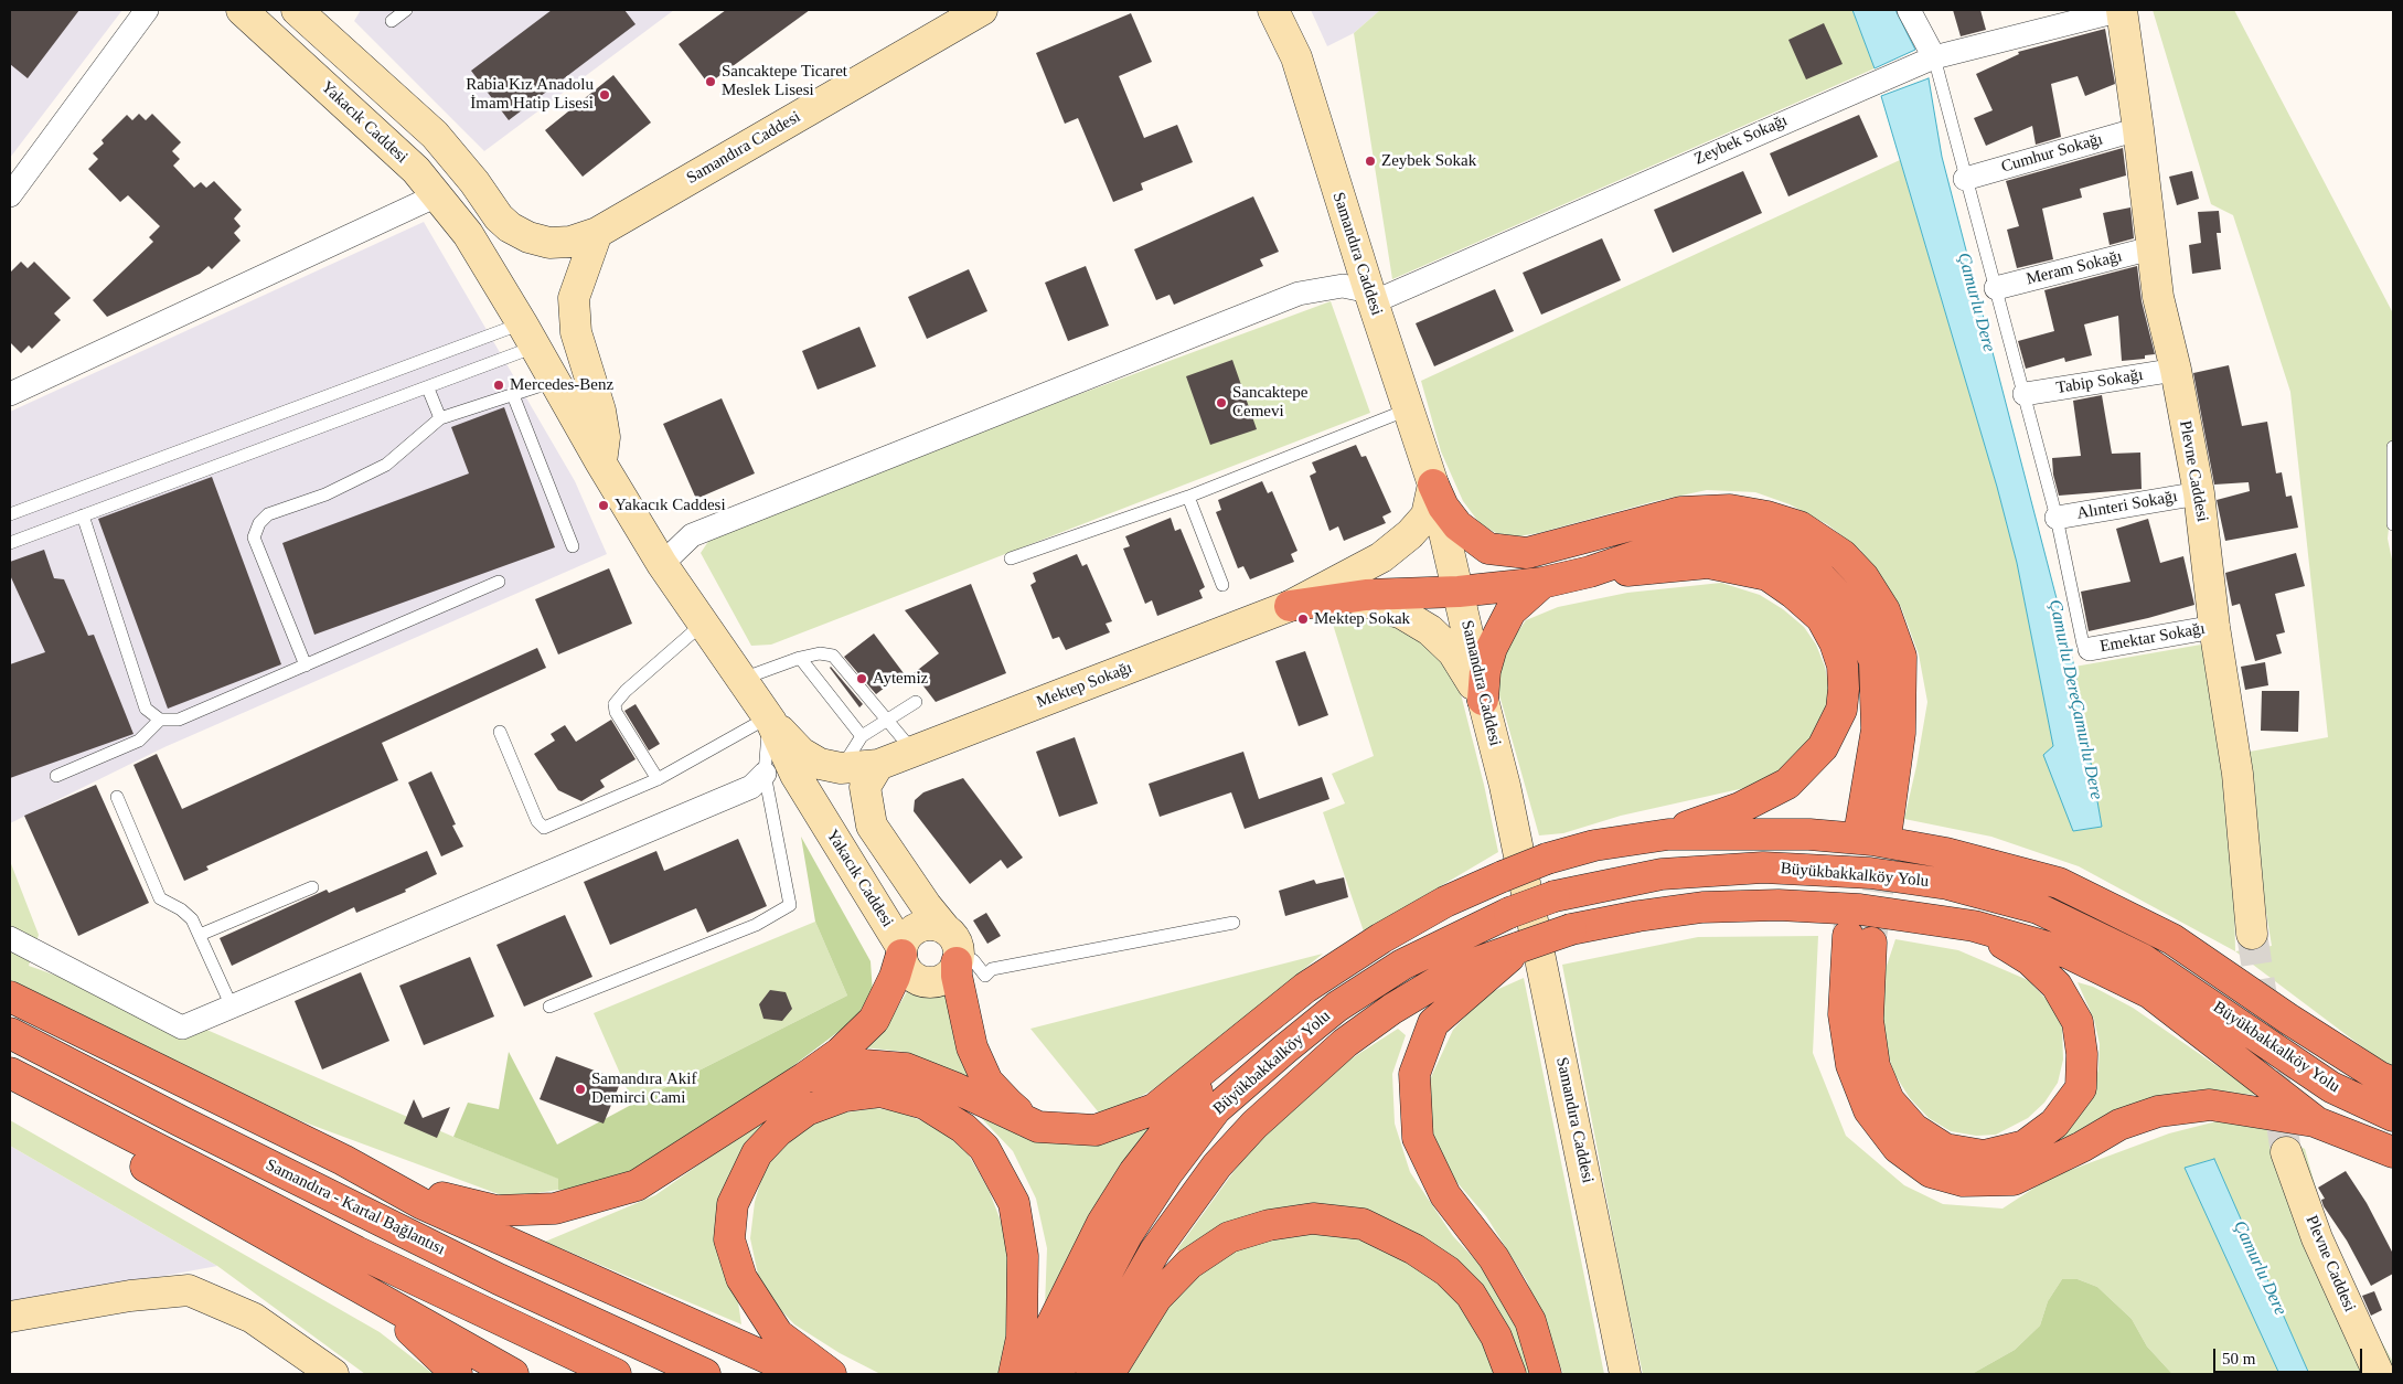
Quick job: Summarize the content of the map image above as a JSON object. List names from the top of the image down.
{
  "streets": {
    "highway": ["Büyükbakkalköy Yolu", "Samandıra - Kartal Bağlantısı"],
    "main road": [
      "Yakacık Caddesi",
      "Samandıra Caddesi",
      "Plevne Caddesi",
      "Mektep Sokağı"
    ],
    "street": [
      "Zeybek Sokağı",
      "Cumhur Sokağı",
      "Meram Sokağı",
      "Tabip Sokağı",
      "Alınteri Sokağı",
      "Emektar Sokağı"
    ]
  },
  "crossings": [
    ["Yakacık Caddesi", "Mektep Sokağı"],
    ["Zeybek Sokağı", "Samandıra Caddesi"],
    ["Zeybek Sokağı", "Plevne Caddesi"],
    ["Samandıra Caddesi", "Mektep Sokağı"],
    ["Cumhur Sokağı", "Plevne Caddesi"],
    ["Meram Sokağı", "Plevne Caddesi"],
    ["Tabip Sokağı", "Plevne Caddesi"],
    ["Plevne Caddesi", "Alınteri Sokağı"],
    ["Plevne Caddesi", "Emektar Sokağı"]
  ],
  "water": ["Çamurlu Dere", "Çamurlu DereÇamurlu Dere"],
  "places": [
    "Sancaktepe Ticaret Meslek Lisesi",
    "Rabia Kız Anadolu İmam Hatip Lisesi",
    "Zeybek Sokak",
    "Mercedes-Benz",
    "Sancaktepe Cemevi",
    "Yakacık Caddesi",
    "Mektep Sokak",
    "Aytemiz",
    "Samandıra Akif Demirci Cami"
  ],
  "scale_bar": "50 m"
}
